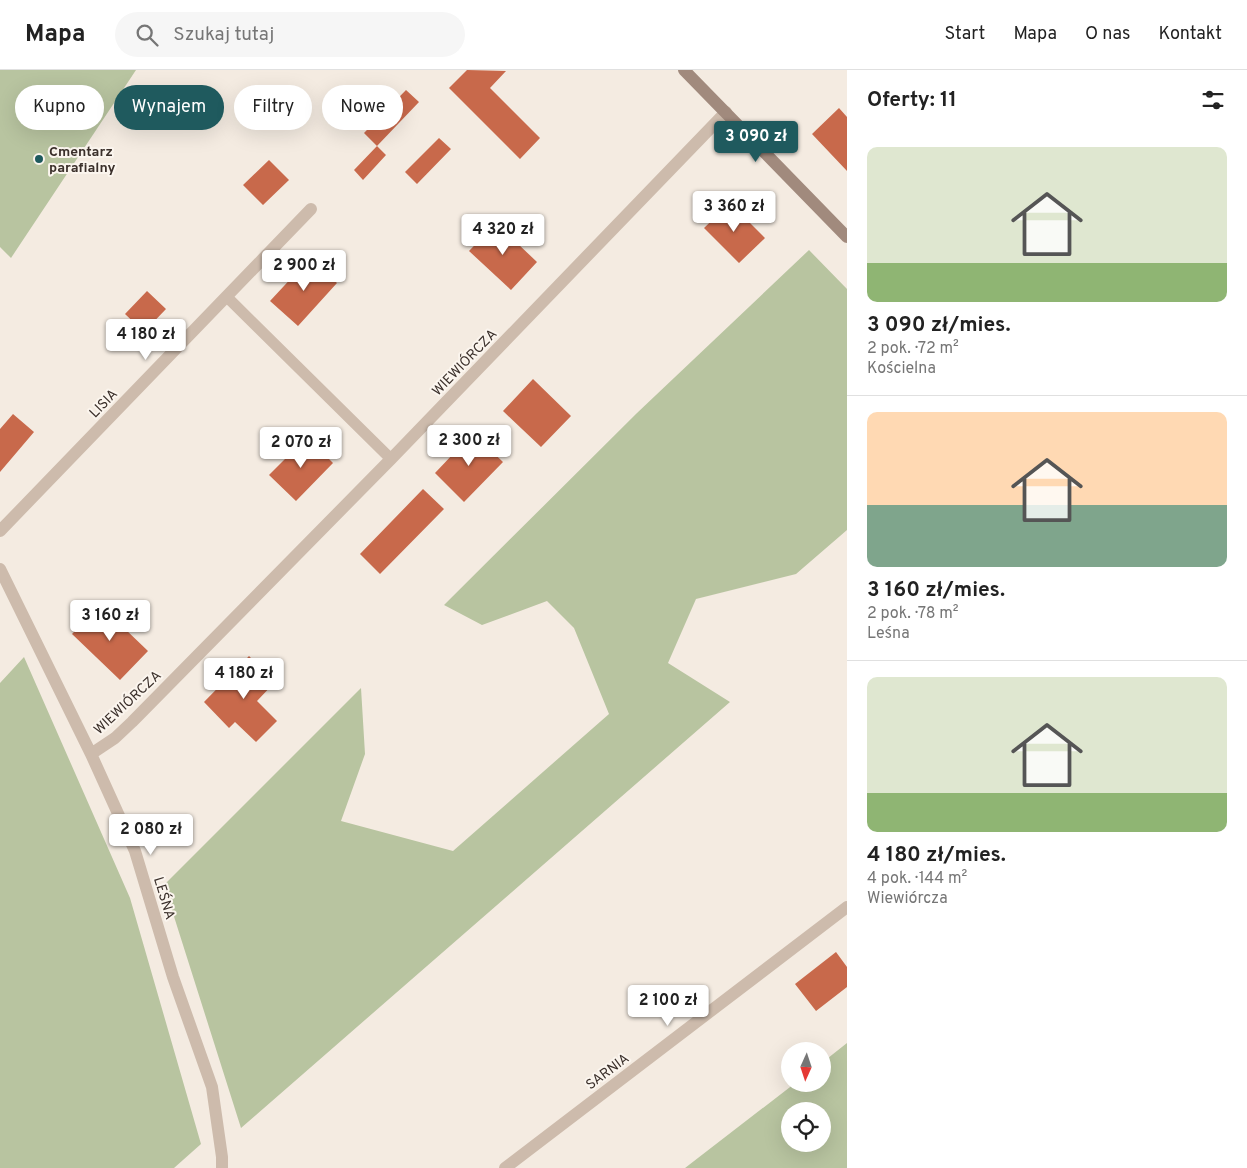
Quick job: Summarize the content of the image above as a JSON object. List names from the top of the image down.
{
  "streets": {
    "street": [
      "WIEWIÓRCZA",
      "LISIA",
      "LEŚNA",
      "SARNIA"
    ]
  },
  "crossings": [
    ["WIEWIÓRCZA", "LEŚNA"]
  ],
  "places": ["Cmentarz parafialny"],
  "north": "bottom",
  "page": {
    "header": "Mapa",
    "search": "Szukaj tutaj",
    "nav": [
      "Start",
      "Mapa",
      "O nas",
      "Kontakt"
    ],
    "heading": "Oferty: 11",
    "chip": [
      "Kupno",
      "Wynajem",
      "Filtry",
      "Nowe"
    ],
    "price": [
      "3 090 zł",
      "3 360 zł",
      "4 320 zł",
      "2 900 zł",
      "4 180 zł",
      "2 300 zł",
      "2 070 zł",
      "3 160 zł",
      "4 180 zł",
      "2 080 zł",
      "2 100 zł"
    ],
    "list": [
      {
        "name": "3 090 zł/mies.",
        "note": "2 pok. · 72 m² · Kościelna"
      },
      {
        "name": "3 160 zł/mies.",
        "note": "2 pok. · 78 m² · Leśna"
      },
      {
        "name": "4 180 zł/mies.",
        "note": "4 pok. · 144 m² · Wiewiórcza"
      }
    ]
  }
}
